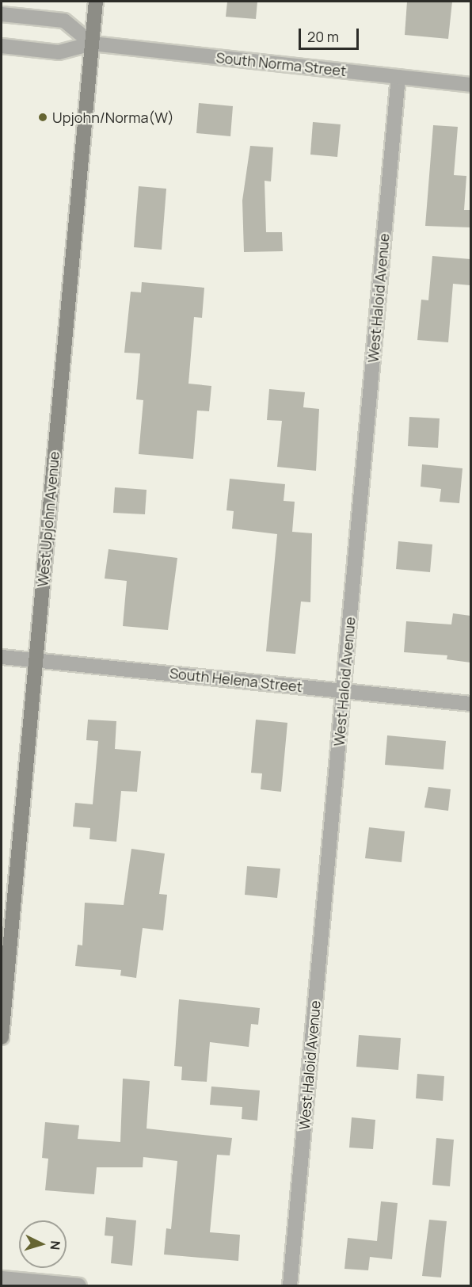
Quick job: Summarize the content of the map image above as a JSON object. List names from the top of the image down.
{
  "streets": {
    "main road": ["West Upjohn Avenue"],
    "street": ["South Norma Street", "West Haloid Avenue", "South Helena Street"]
  },
  "crossings": [
    ["South Norma Street", "West Haloid Avenue"],
    ["South Norma Street", "West Upjohn Avenue"],
    ["West Haloid Avenue", "South Helena Street"],
    ["West Upjohn Avenue", "South Helena Street"]
  ],
  "places": ["Upjohn/Norma(W)"],
  "scale_bar": "20 m",
  "north": "right"
}
